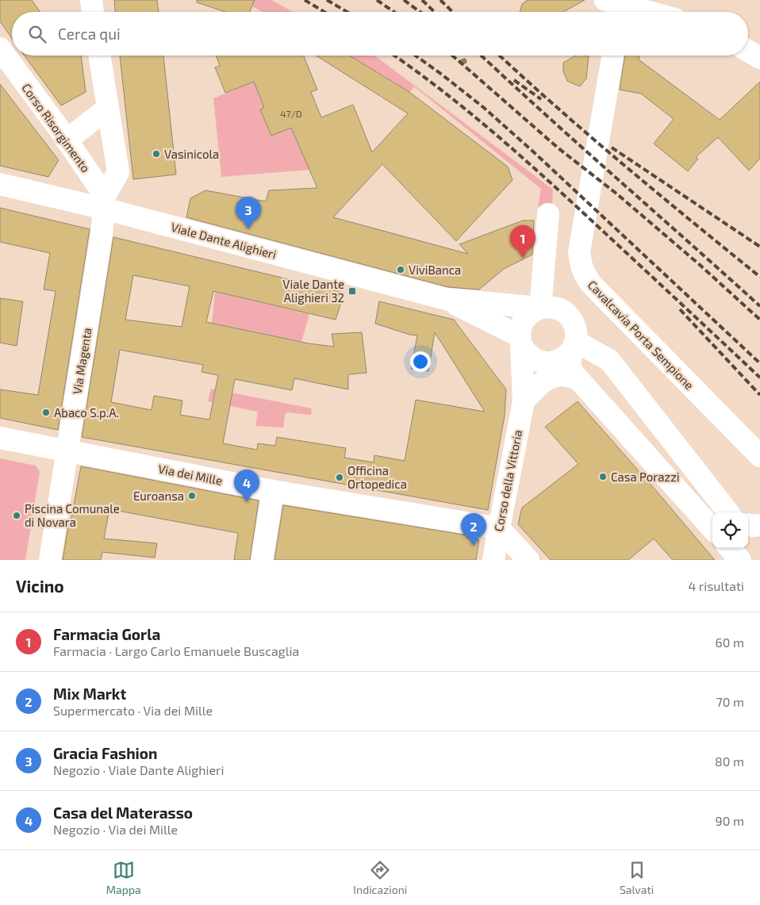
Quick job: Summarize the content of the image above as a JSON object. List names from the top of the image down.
{
  "streets": {
    "main road": [
      "Corso Risorgimento",
      "Viale Dante Alighieri",
      "Cavalcavia Porta Sempione",
      "Via Magenta",
      "Via dei Mille",
      "Corso della Vittoria"
    ]
  },
  "crossings": [
    ["Corso Risorgimento", "Viale Dante Alighieri"],
    ["Corso Risorgimento", "Via Magenta"],
    ["Viale Dante Alighieri", "Via Magenta"],
    ["Via Magenta", "Via dei Mille"],
    ["Via dei Mille", "Corso della Vittoria"]
  ],
  "places": {
    "other": [
      "Vasinicola",
      "ViviBanca",
      "Abaco S.p.A.",
      "Casa Porazzi",
      "Officina Ortopedica",
      "Euroansa",
      "Piscina Comunale di Novara"
    ],
    "transit": ["Viale Dante Alighieri 32"]
  },
  "house_numbers": ["47/D"],
  "page": {
    "search": "Cerca qui",
    "pins": [
      "3",
      "1",
      "4",
      "2"
    ],
    "heading": ["Vicino", "4 risultati"],
    "list": [
      {
        "mark": "1",
        "name": "Farmacia Gorla",
        "note": "Farmacia · Largo Carlo Emanuele Buscaglia",
        "value": "60 m"
      },
      {
        "mark": "2",
        "name": "Mix Markt",
        "note": "Supermercato · Via dei Mille",
        "value": "70 m"
      },
      {
        "mark": "3",
        "name": "Gracia Fashion",
        "note": "Negozio · Viale Dante Alighieri",
        "value": "80 m"
      },
      {
        "mark": "4",
        "name": "Casa del Materasso",
        "note": "Negozio · Via dei Mille",
        "value": "90 m"
      }
    ],
    "nav": ["Mappa", "Indicazioni", "Salvati"]
  }
}
